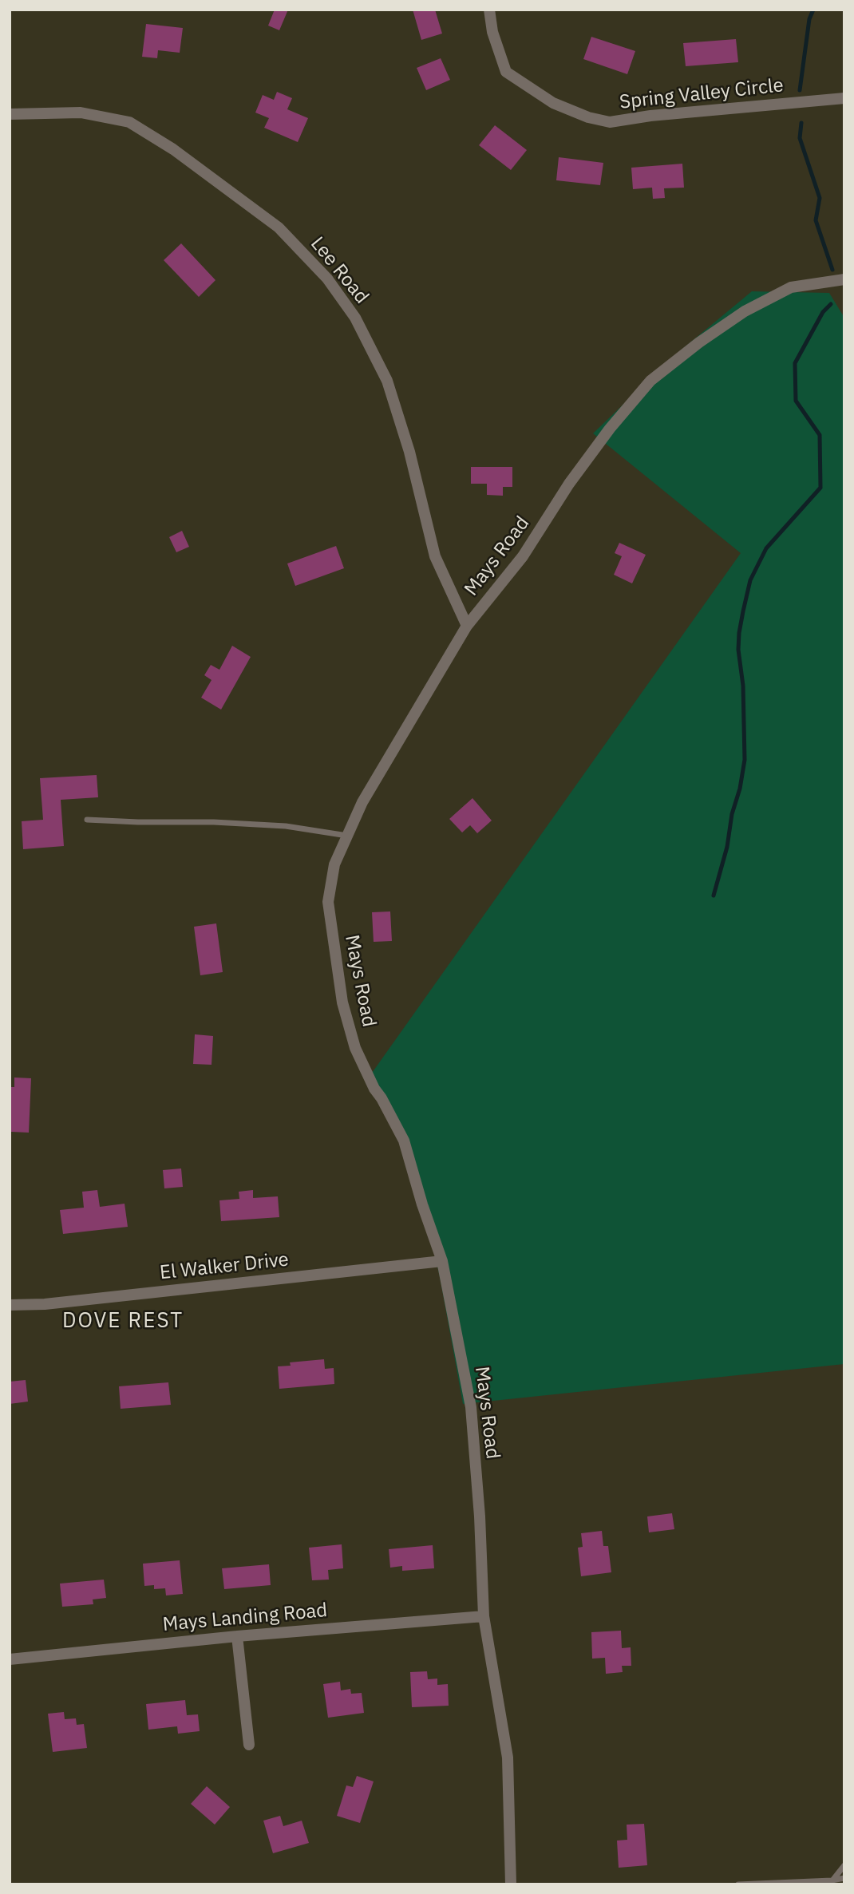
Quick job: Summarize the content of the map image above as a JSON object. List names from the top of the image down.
{
  "streets": {
    "street": [
      "Spring Valley Circle",
      "Lee Road",
      "Mays Road",
      "El Walker Drive",
      "Mays Landing Road"
    ]
  },
  "crossings": [
    ["Lee Road", "Mays Road"],
    ["Mays Road", "El Walker Drive"],
    ["Mays Road", "Mays Landing Road"]
  ],
  "districts": ["DOVE REST"]
}
